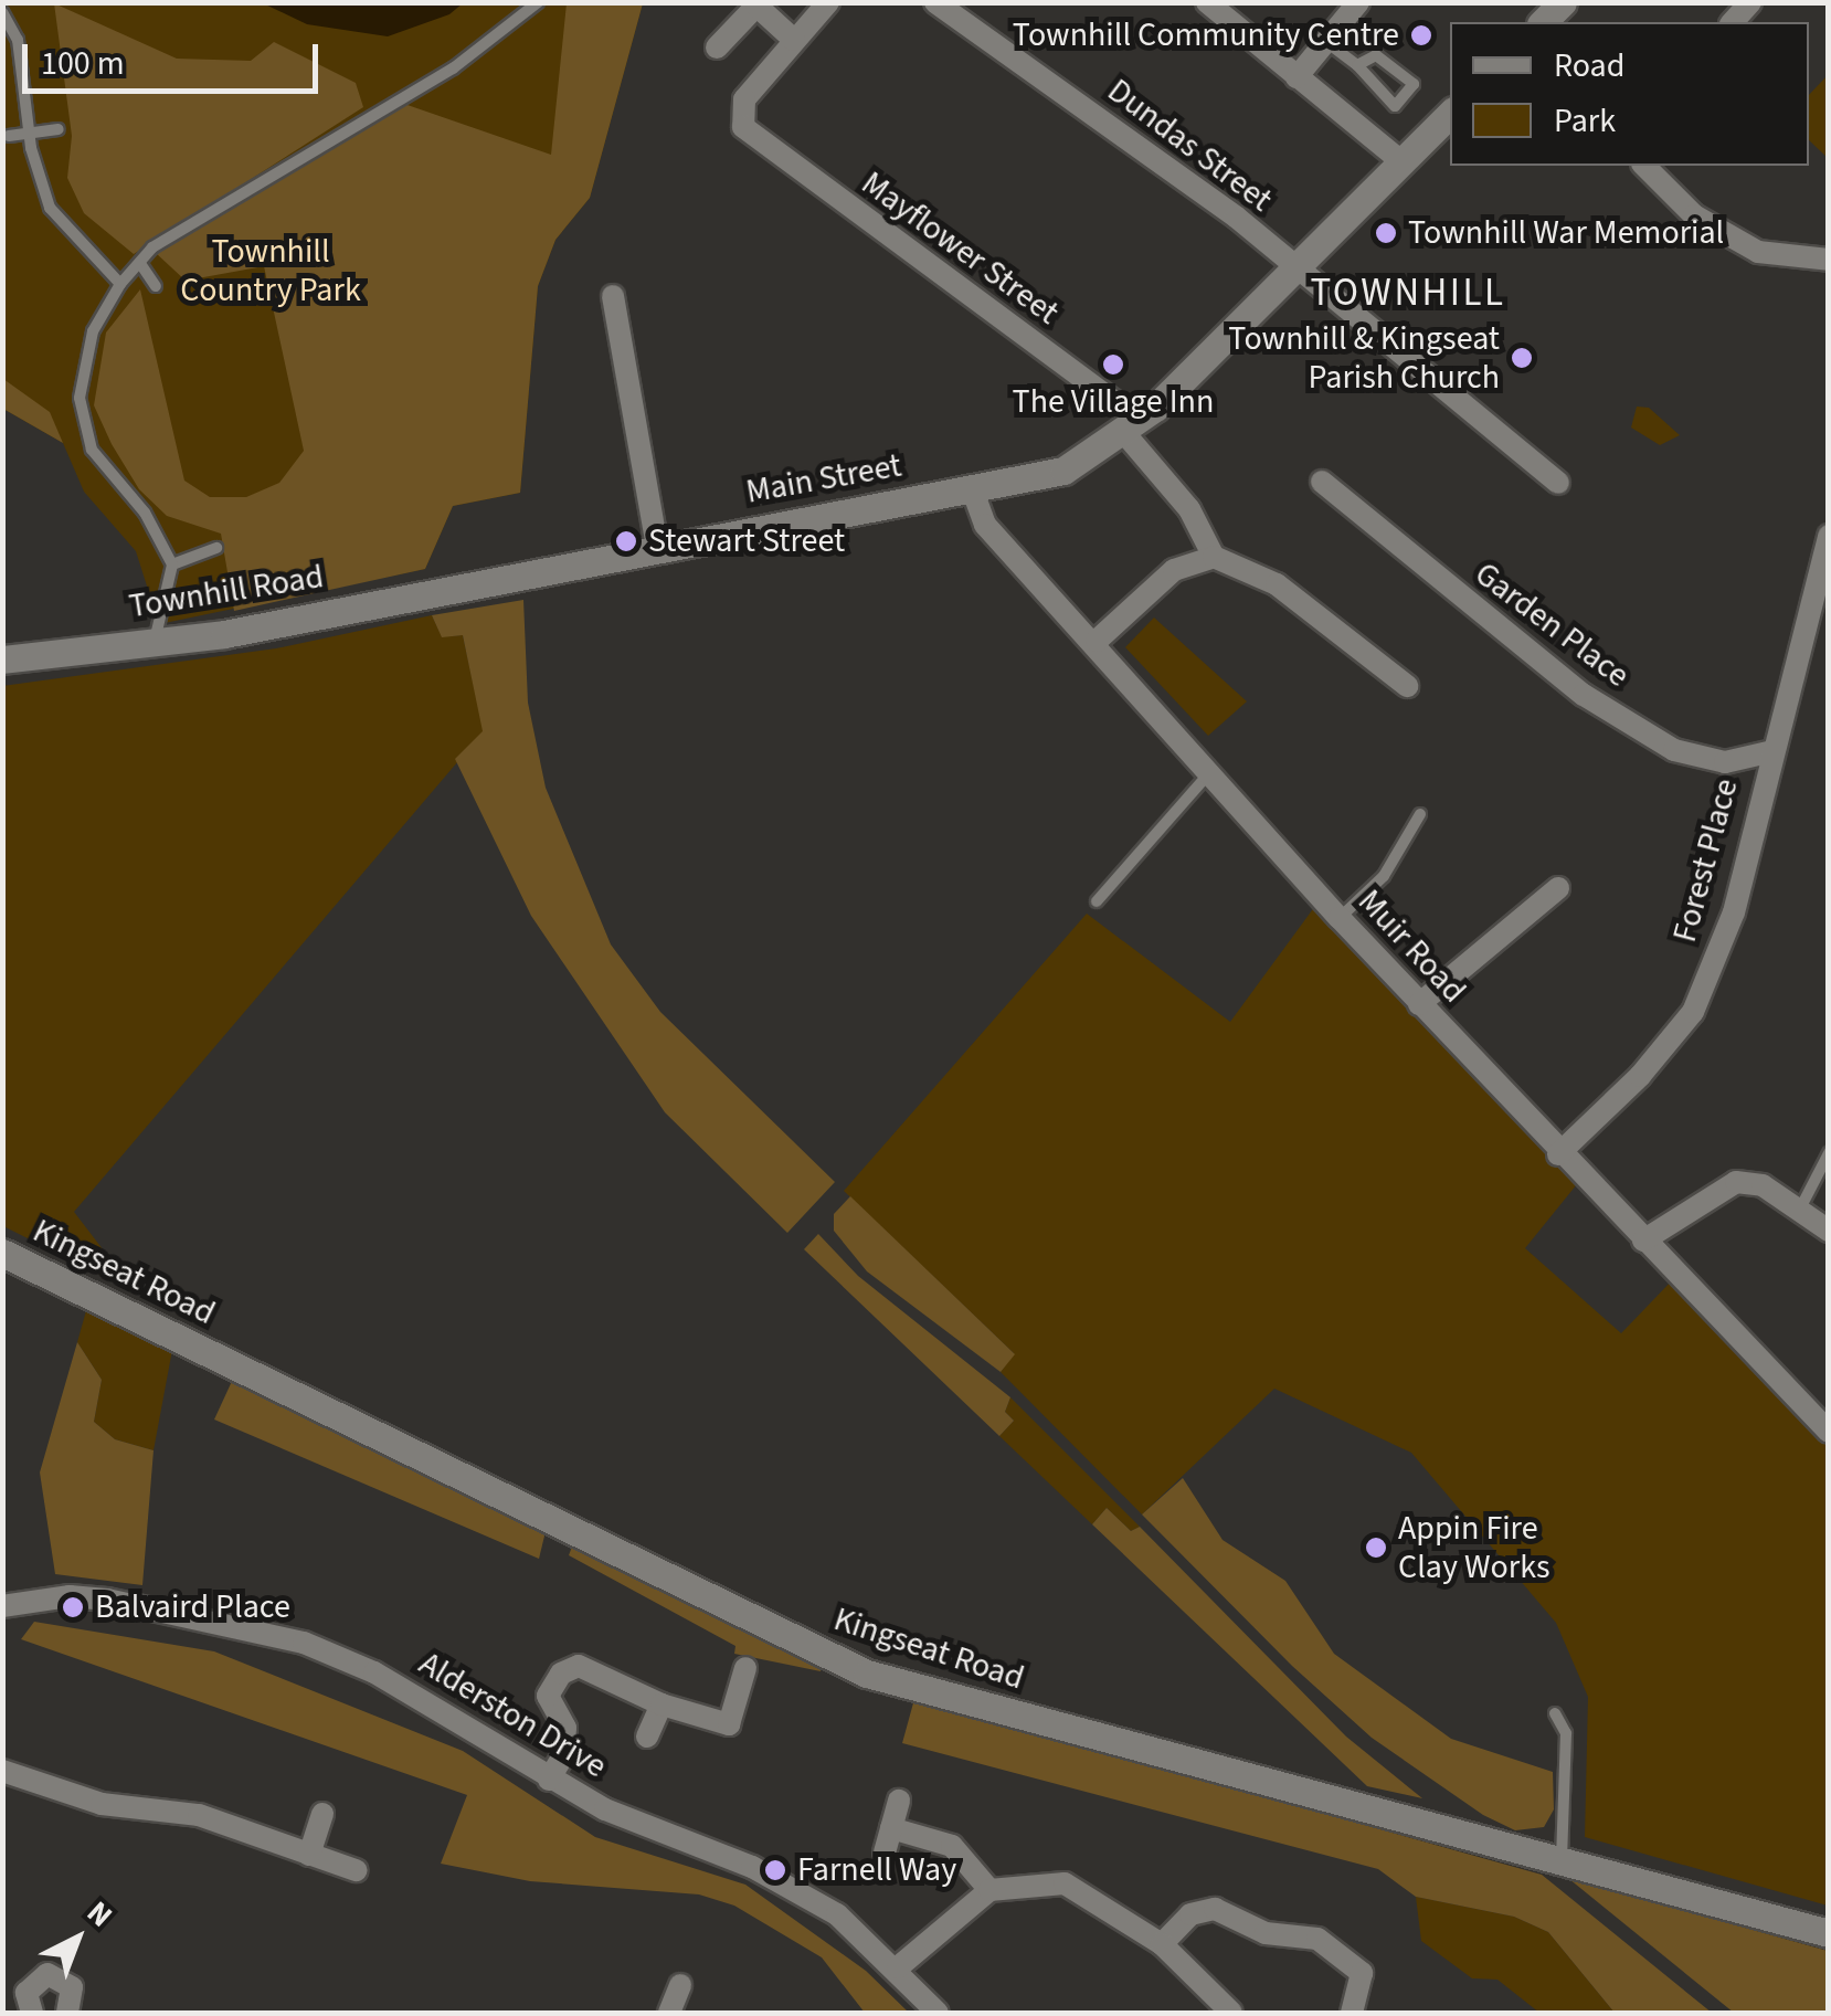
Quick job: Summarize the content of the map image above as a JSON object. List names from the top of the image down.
{
  "streets": {
    "street": [
      "Dundas Street",
      "Mayflower Street",
      "Main Street",
      "Townhill Road",
      "Garden Place",
      "Forest Place",
      "Muir Road",
      "Kingseat Road",
      "Alderston Drive"
    ]
  },
  "crossings": [
    ["Dundas Street", "Main Street"],
    ["Mayflower Street", "Main Street"],
    ["Main Street", "Townhill Road"],
    ["Main Street", "Muir Road"],
    ["Garden Place", "Forest Place"],
    ["Forest Place", "Muir Road"]
  ],
  "districts": ["TOWNHILL"],
  "parks": ["Townhill Country Park"],
  "places": [
    "Townhill Community Centre",
    "Townhill War Memorial",
    "Townhill & Kingseat Parish Church",
    "The Village Inn",
    "Stewart Street",
    "Appin Fire Clay Works",
    "Balvaird Place",
    "Farnell Way"
  ],
  "legend": ["Road", "Park"],
  "scale_bar": "100 m",
  "north": "top right"
}
